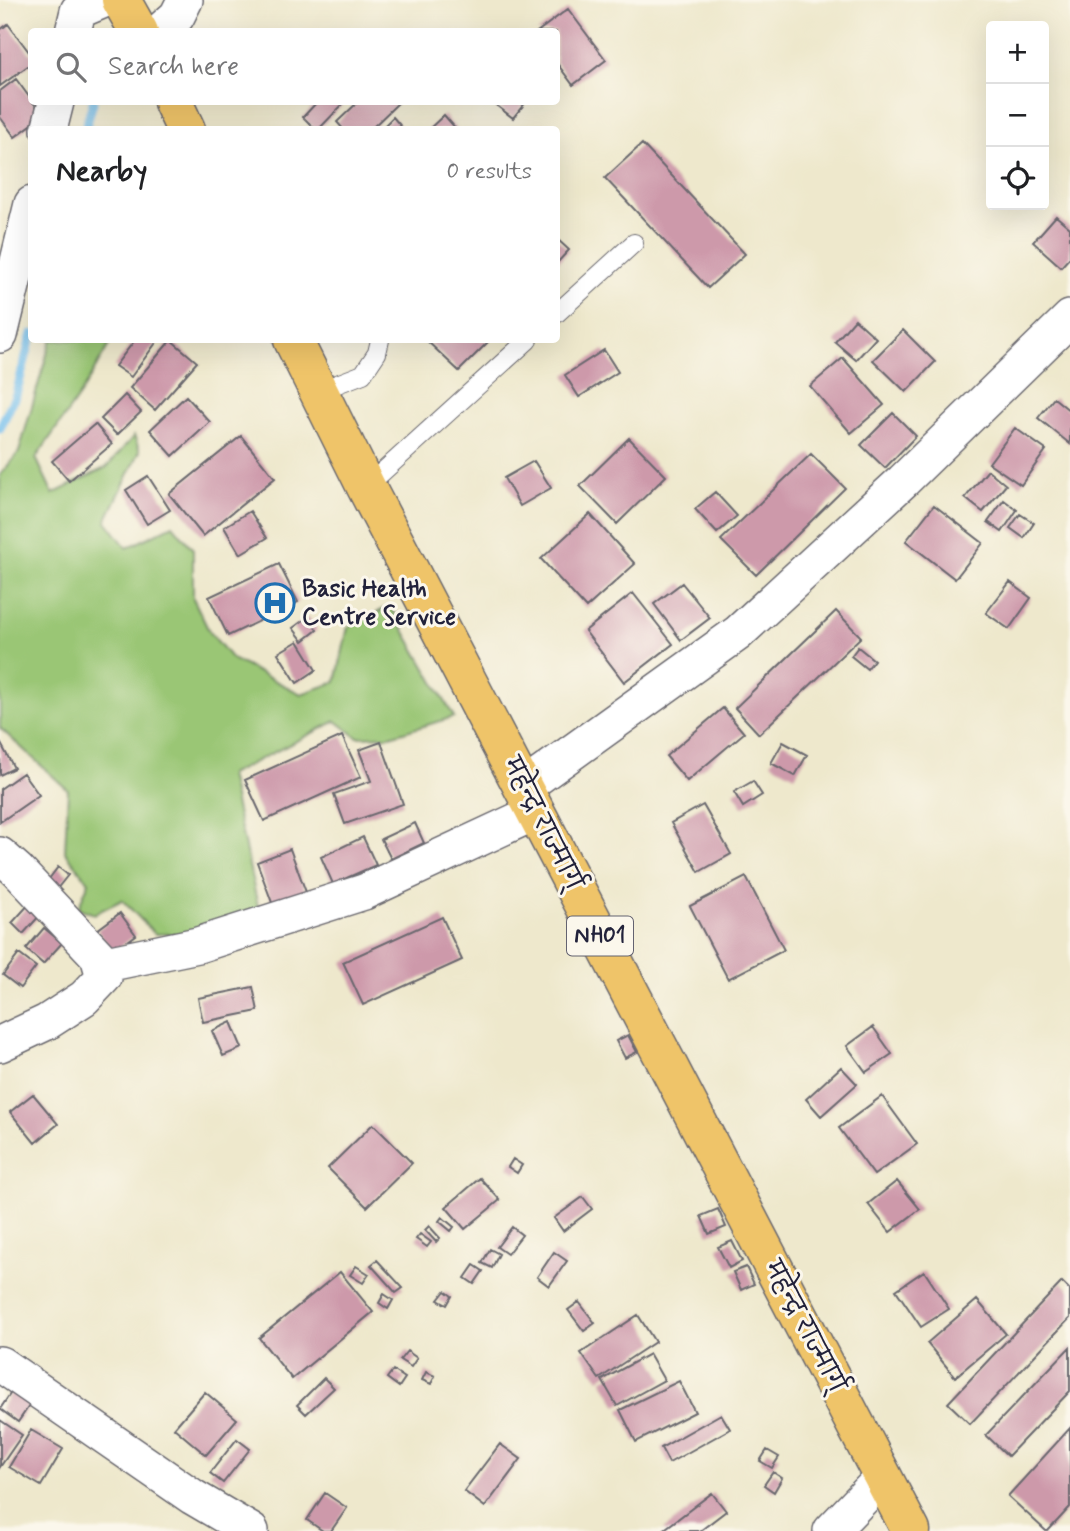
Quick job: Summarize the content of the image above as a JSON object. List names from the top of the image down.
{
  "streets": {
    "highway": ["महेन्द्र राज्मार्ग्", "NH01"]
  },
  "places": {
    "hospital": ["Basic Health Centre Service"]
  },
  "page": {
    "map_buttons": ["+", "−"],
    "search": "Search here",
    "heading": ["Nearby", "0 results"]
  }
}
